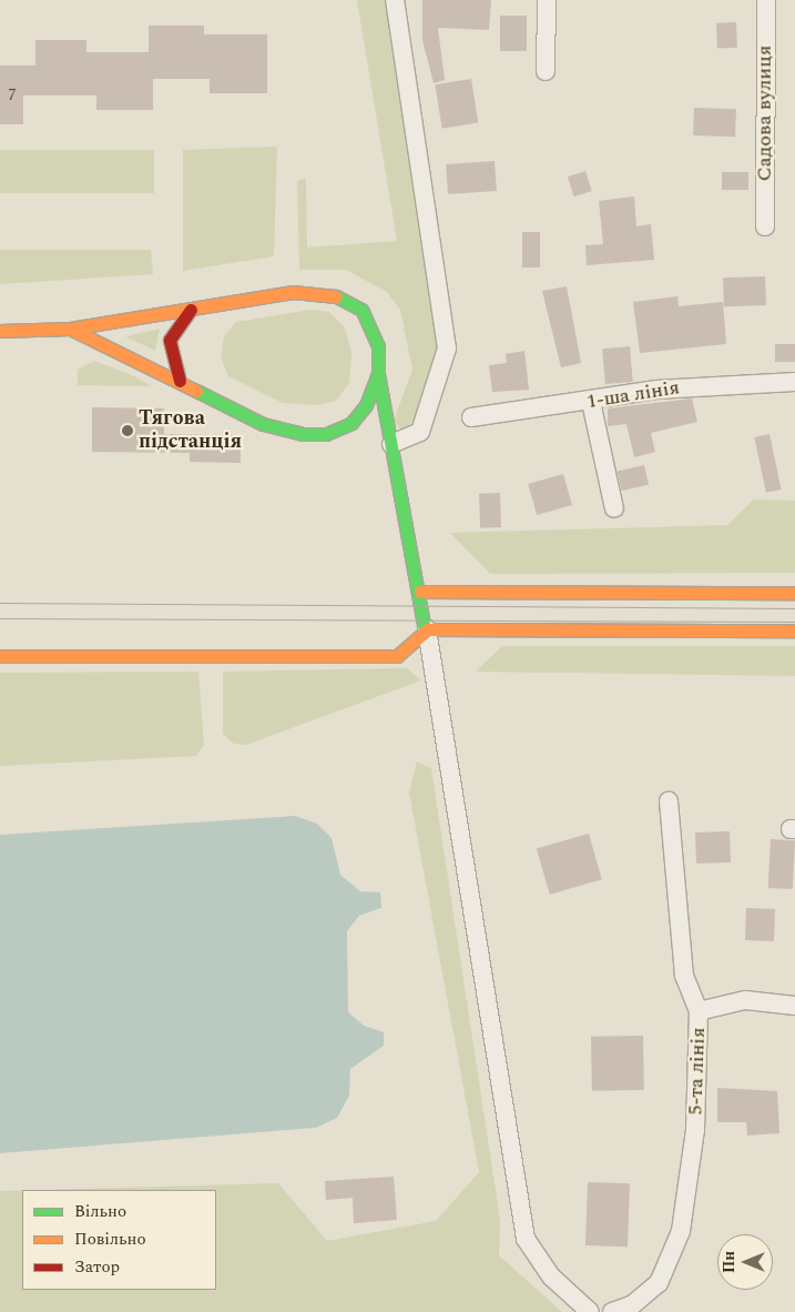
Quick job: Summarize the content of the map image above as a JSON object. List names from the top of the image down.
{
  "streets": {
    "street": ["Садова вулиця", "1-ша лінія", "5-та лінія"]
  },
  "places": ["Тягова пiдстанцiя"],
  "house_numbers": ["7"],
  "legend": ["Вільно", "Повільно", "Затор"],
  "north": "left"
}
